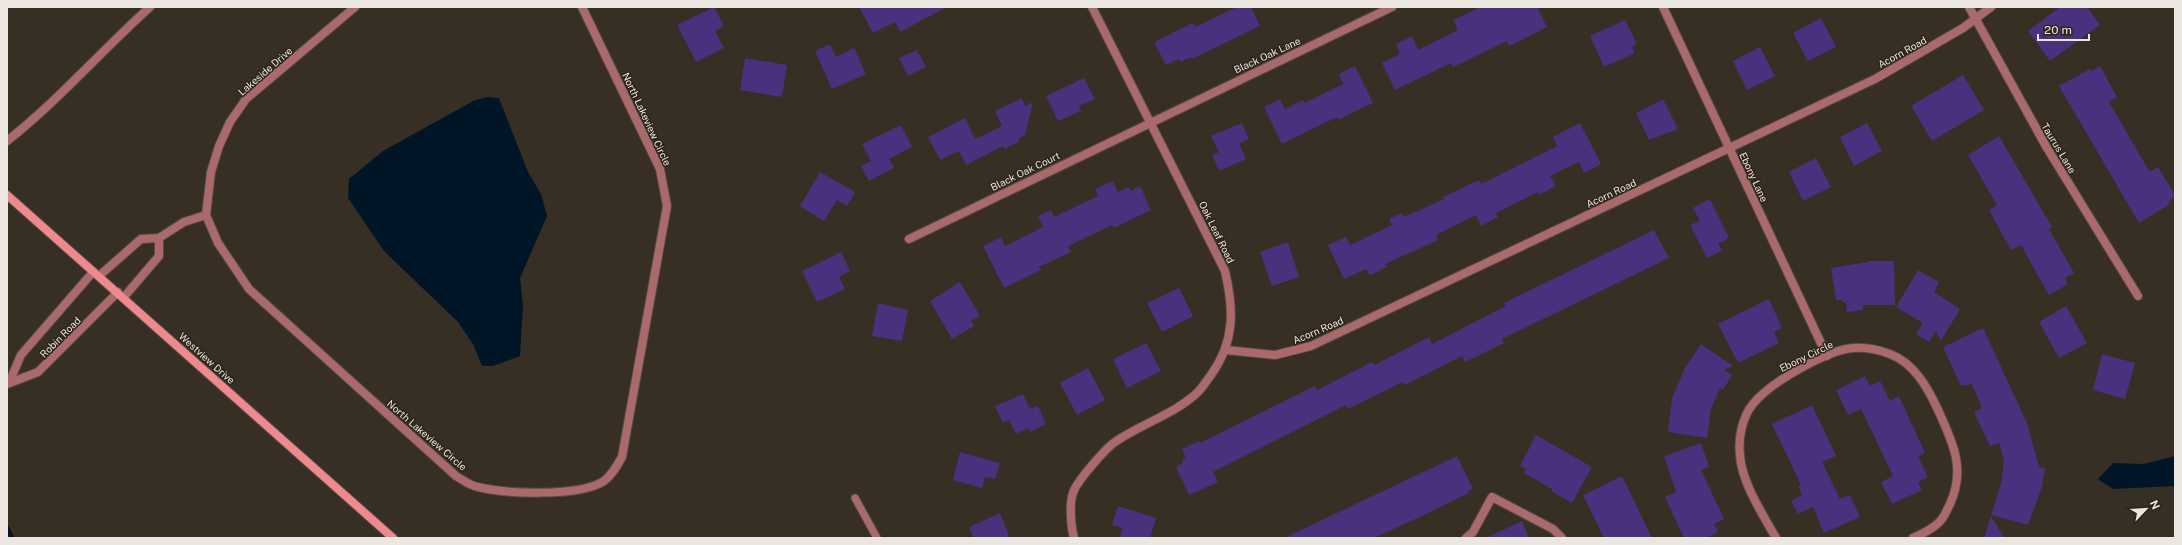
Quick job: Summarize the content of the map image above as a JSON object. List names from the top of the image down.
{
  "streets": {
    "street": [
      "Acorn Road",
      "Black Oak Lane",
      "Lakeside Drive",
      "North Lakeview Circle",
      "Taurus Lane",
      "Black Oak Court",
      "Ebony Lane",
      "Oak Leaf Road",
      "Robin Road",
      "Ebony Circle",
      "Westview Drive"
    ]
  },
  "crossings": [
    ["Acorn Road", "Taurus Lane"],
    ["Acorn Road", "Ebony Lane"],
    ["Acorn Road", "Oak Leaf Road"],
    ["Black Oak Lane", "Black Oak Court"],
    ["Black Oak Lane", "Oak Leaf Road"],
    ["Lakeside Drive", "North Lakeview Circle"],
    ["Black Oak Court", "Oak Leaf Road"],
    ["Ebony Lane", "Ebony Circle"],
    ["Robin Road", "Westview Drive"]
  ],
  "scale_bar": "20 m",
  "north": "top right"
}
